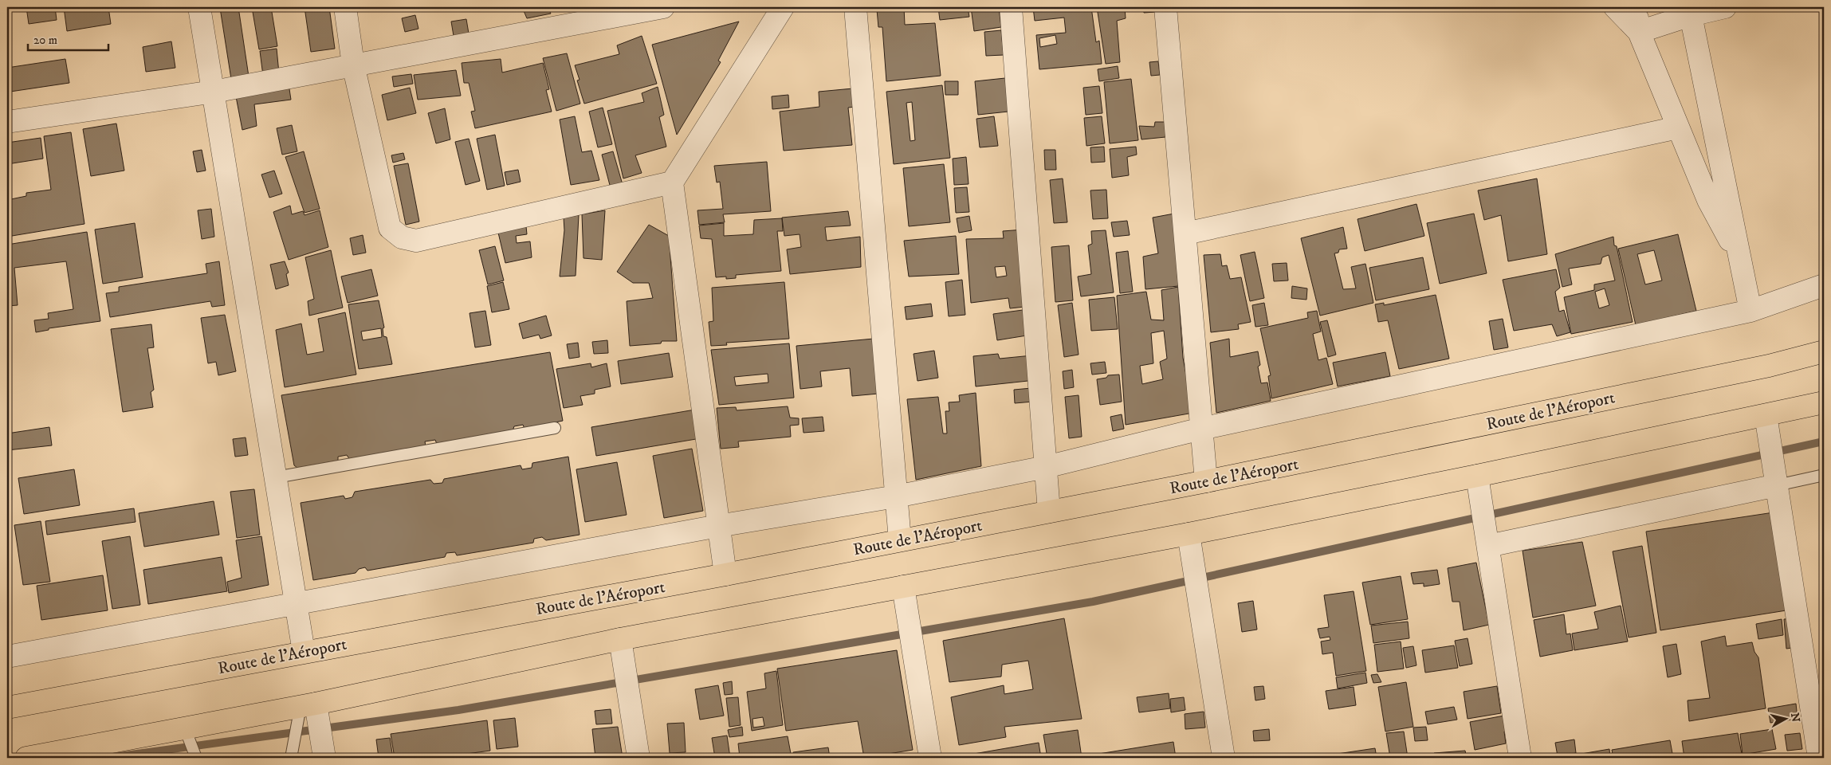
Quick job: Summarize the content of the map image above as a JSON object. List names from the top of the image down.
{
  "streets": {
    "highway": ["Route de l'Aéroport"]
  },
  "scale_bar": "20 m",
  "north": "right"
}
